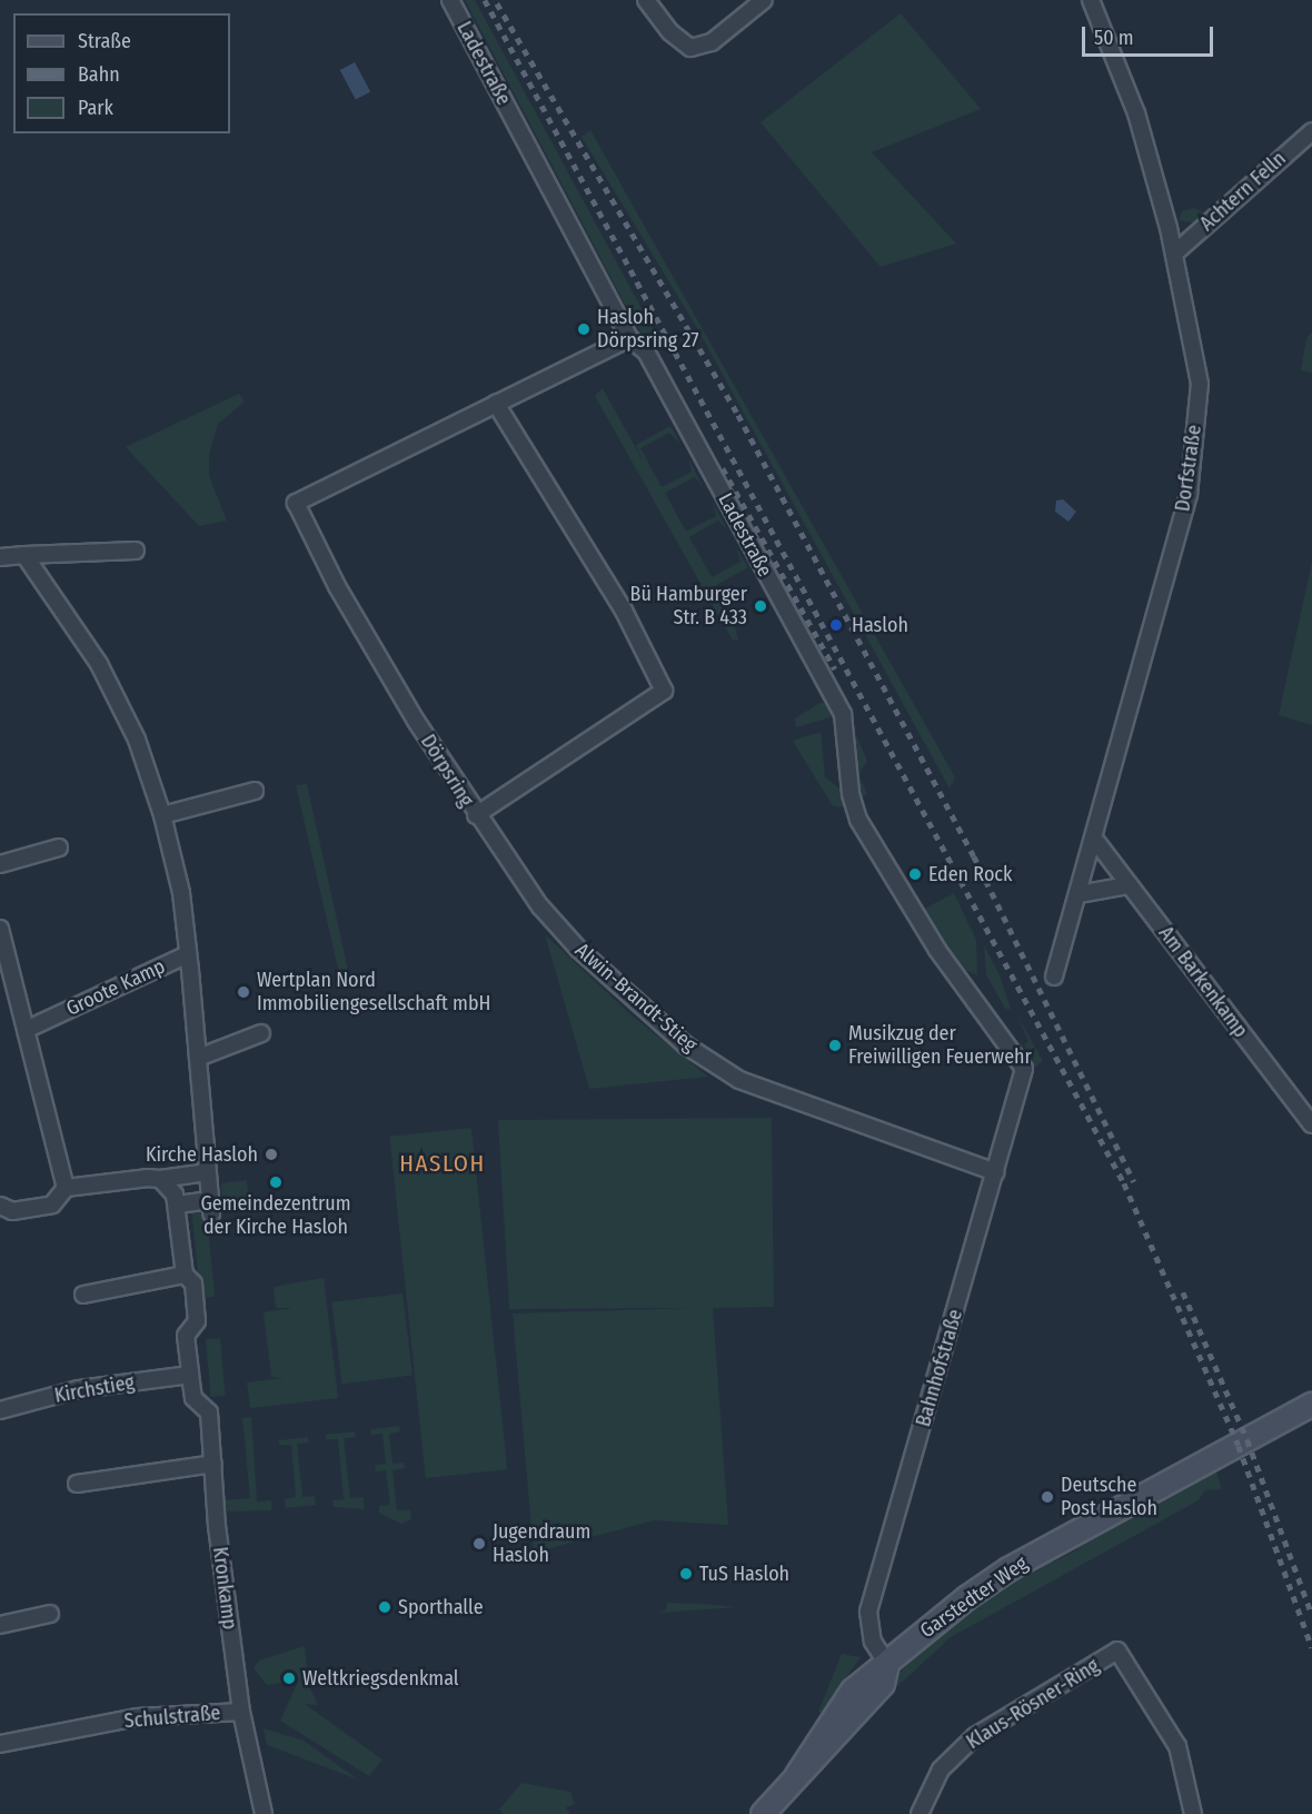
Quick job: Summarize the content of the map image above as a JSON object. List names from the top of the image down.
{
  "streets": {
    "main road": ["Garstedter Weg"],
    "street": [
      "Ladestraße",
      "Achtern Felln",
      "Dorfstraße",
      "Dörpsring",
      "Am Barkenkamp",
      "Groote Kamp",
      "Alwin-Brandt-Stieg",
      "Bahnhofstraße",
      "Kirchstieg",
      "Kronkamp",
      "Klaus-Rösner-Ring",
      "Schulstraße"
    ]
  },
  "crossings": [
    ["Ladestraße", "Dörpsring"],
    ["Ladestraße", "Bahnhofstraße"],
    ["Achtern Felln", "Dorfstraße"],
    ["Dorfstraße", "Am Barkenkamp"],
    ["Dörpsring", "Alwin-Brandt-Stieg"],
    ["Alwin-Brandt-Stieg", "Bahnhofstraße"],
    ["Bahnhofstraße", "Garstedter Weg"],
    ["Kirchstieg", "Kronkamp"],
    ["Kronkamp", "Schulstraße"]
  ],
  "districts": ["HASLOH"],
  "places": [
    "Hasloh Dörpsring 27",
    "Bü Hamburger Str. B 433",
    "Hasloh",
    "Eden Rock",
    "Wertplan Nord Immobiliengesellschaft mbH",
    "Musikzug der Freiwilligen Feuerwehr",
    "Kirche Hasloh",
    "Gemeindezentrum der Kirche Hasloh",
    "Deutsche Post Hasloh",
    "Jugendraum Hasloh",
    "TuS Hasloh",
    "Sporthalle",
    "Weltkriegsdenkmal"
  ],
  "legend": ["Straße", "Bahn", "Park"],
  "scale_bar": "50 m"
}
